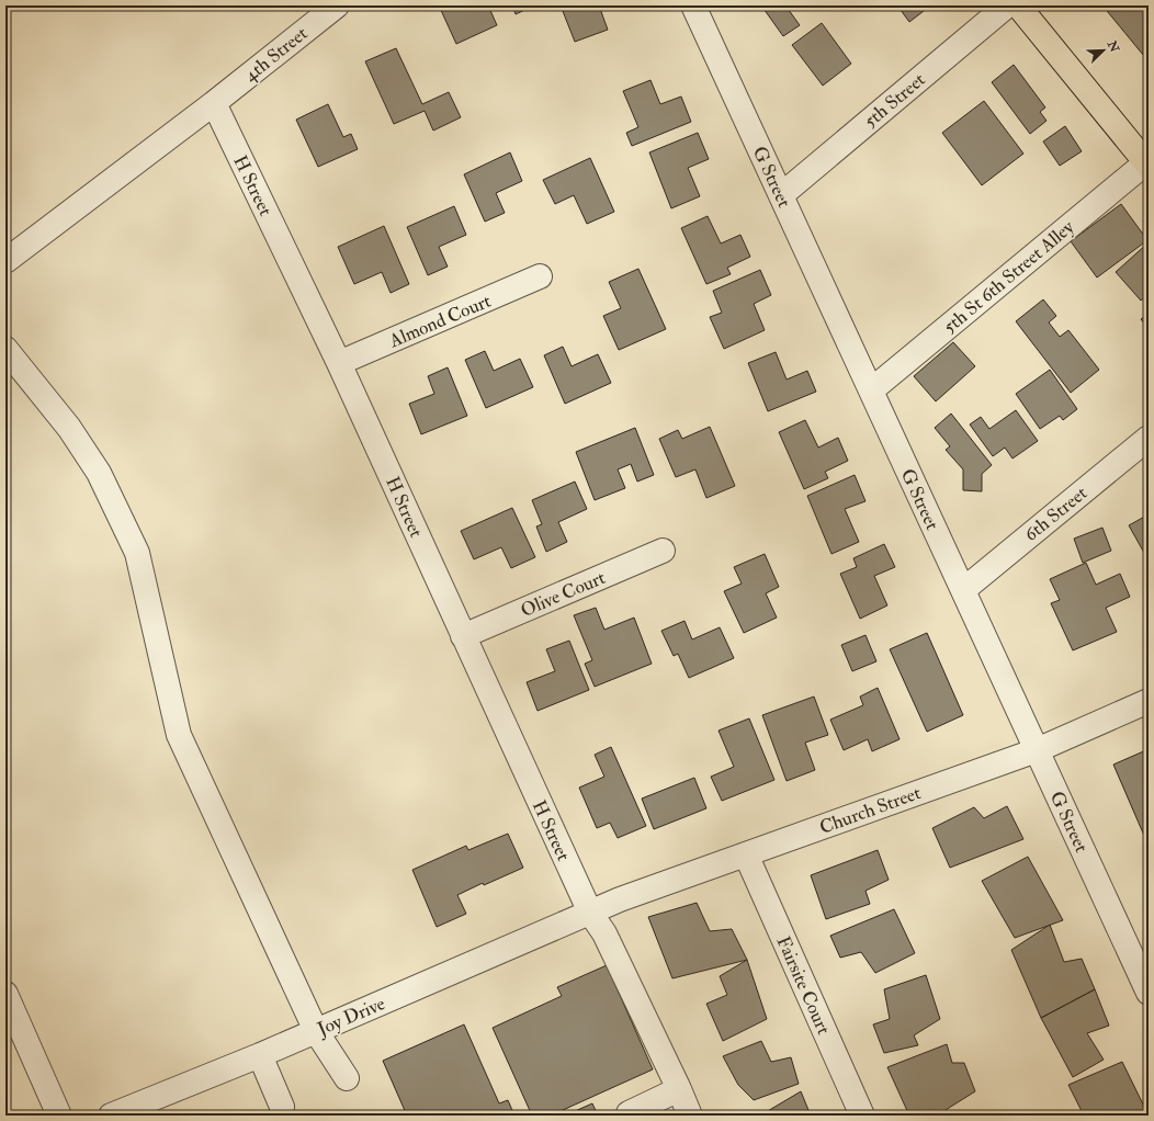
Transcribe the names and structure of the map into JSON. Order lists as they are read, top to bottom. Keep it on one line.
{"streets":{"street":["4th Street","5th Street","G Street","H Street","5th St 6th Street Alley","Almond Court","6th Street","Olive Court","Church Street","Fairsite Court","Joy Drive"]},"crossings":[["4th Street","H Street"],["5th Street","G Street"],["G Street","5th St 6th Street Alley"],["G Street","6th Street"],["G Street","Church Street"],["H Street","Almond Court"],["H Street","Olive Court"],["H Street","Church Street"],["H Street","Joy Drive"],["Church Street","Fairsite Court"],["Church Street","Joy Drive"]],"north":"top right"}
